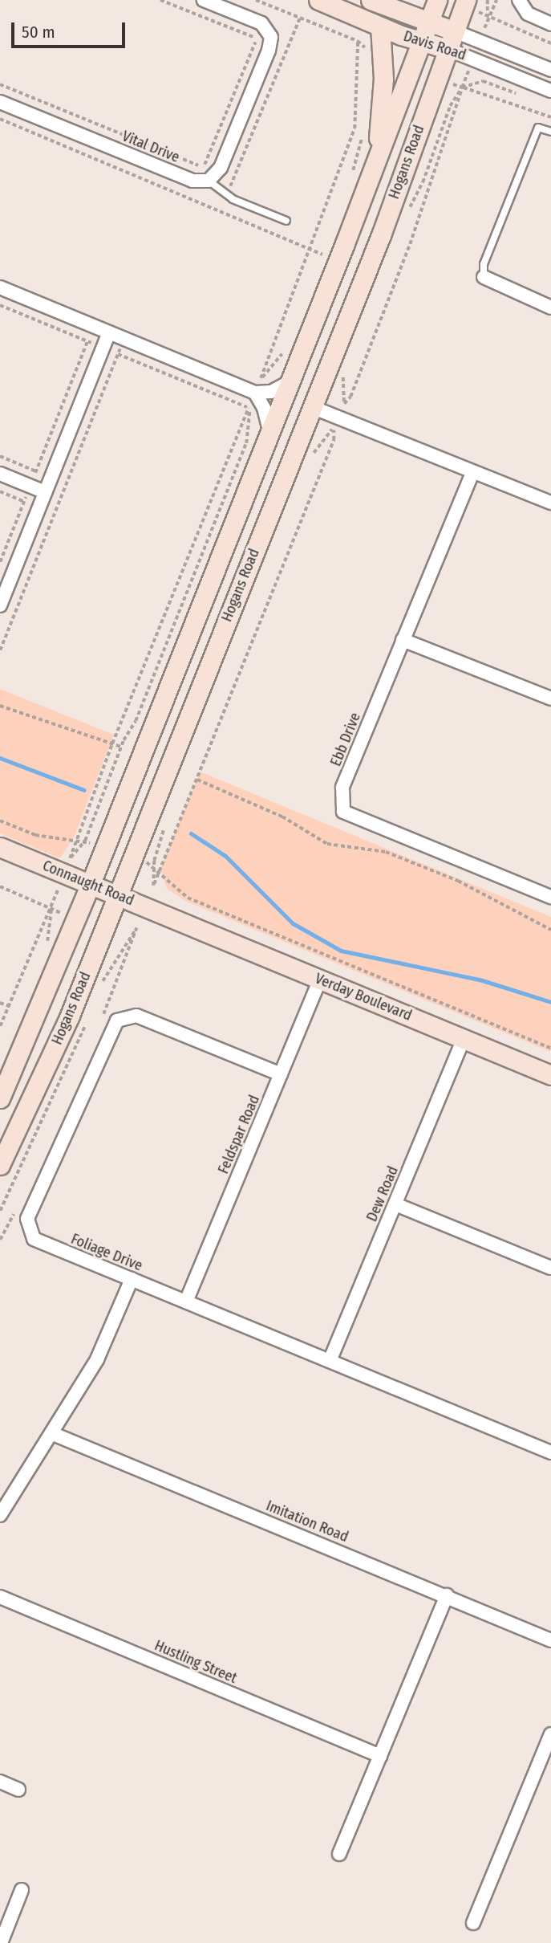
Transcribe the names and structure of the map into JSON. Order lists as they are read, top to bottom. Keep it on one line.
{"streets":{"street":["Davis Road","Vital Drive","Hogans Road","Ebb Drive","Connaught Road","Verday Boulevard","Feldspar Road","Dew Road","Foliage Drive","Imitation Road","Hustling Street"]},"crossings":[["Davis Road","Hogans Road"],["Hogans Road","Connaught Road"],["Connaught Road","Verday Boulevard"],["Verday Boulevard","Feldspar Road"],["Verday Boulevard","Dew Road"],["Feldspar Road","Foliage Drive"],["Dew Road","Foliage Drive"]],"scale_bar":"50 m"}
